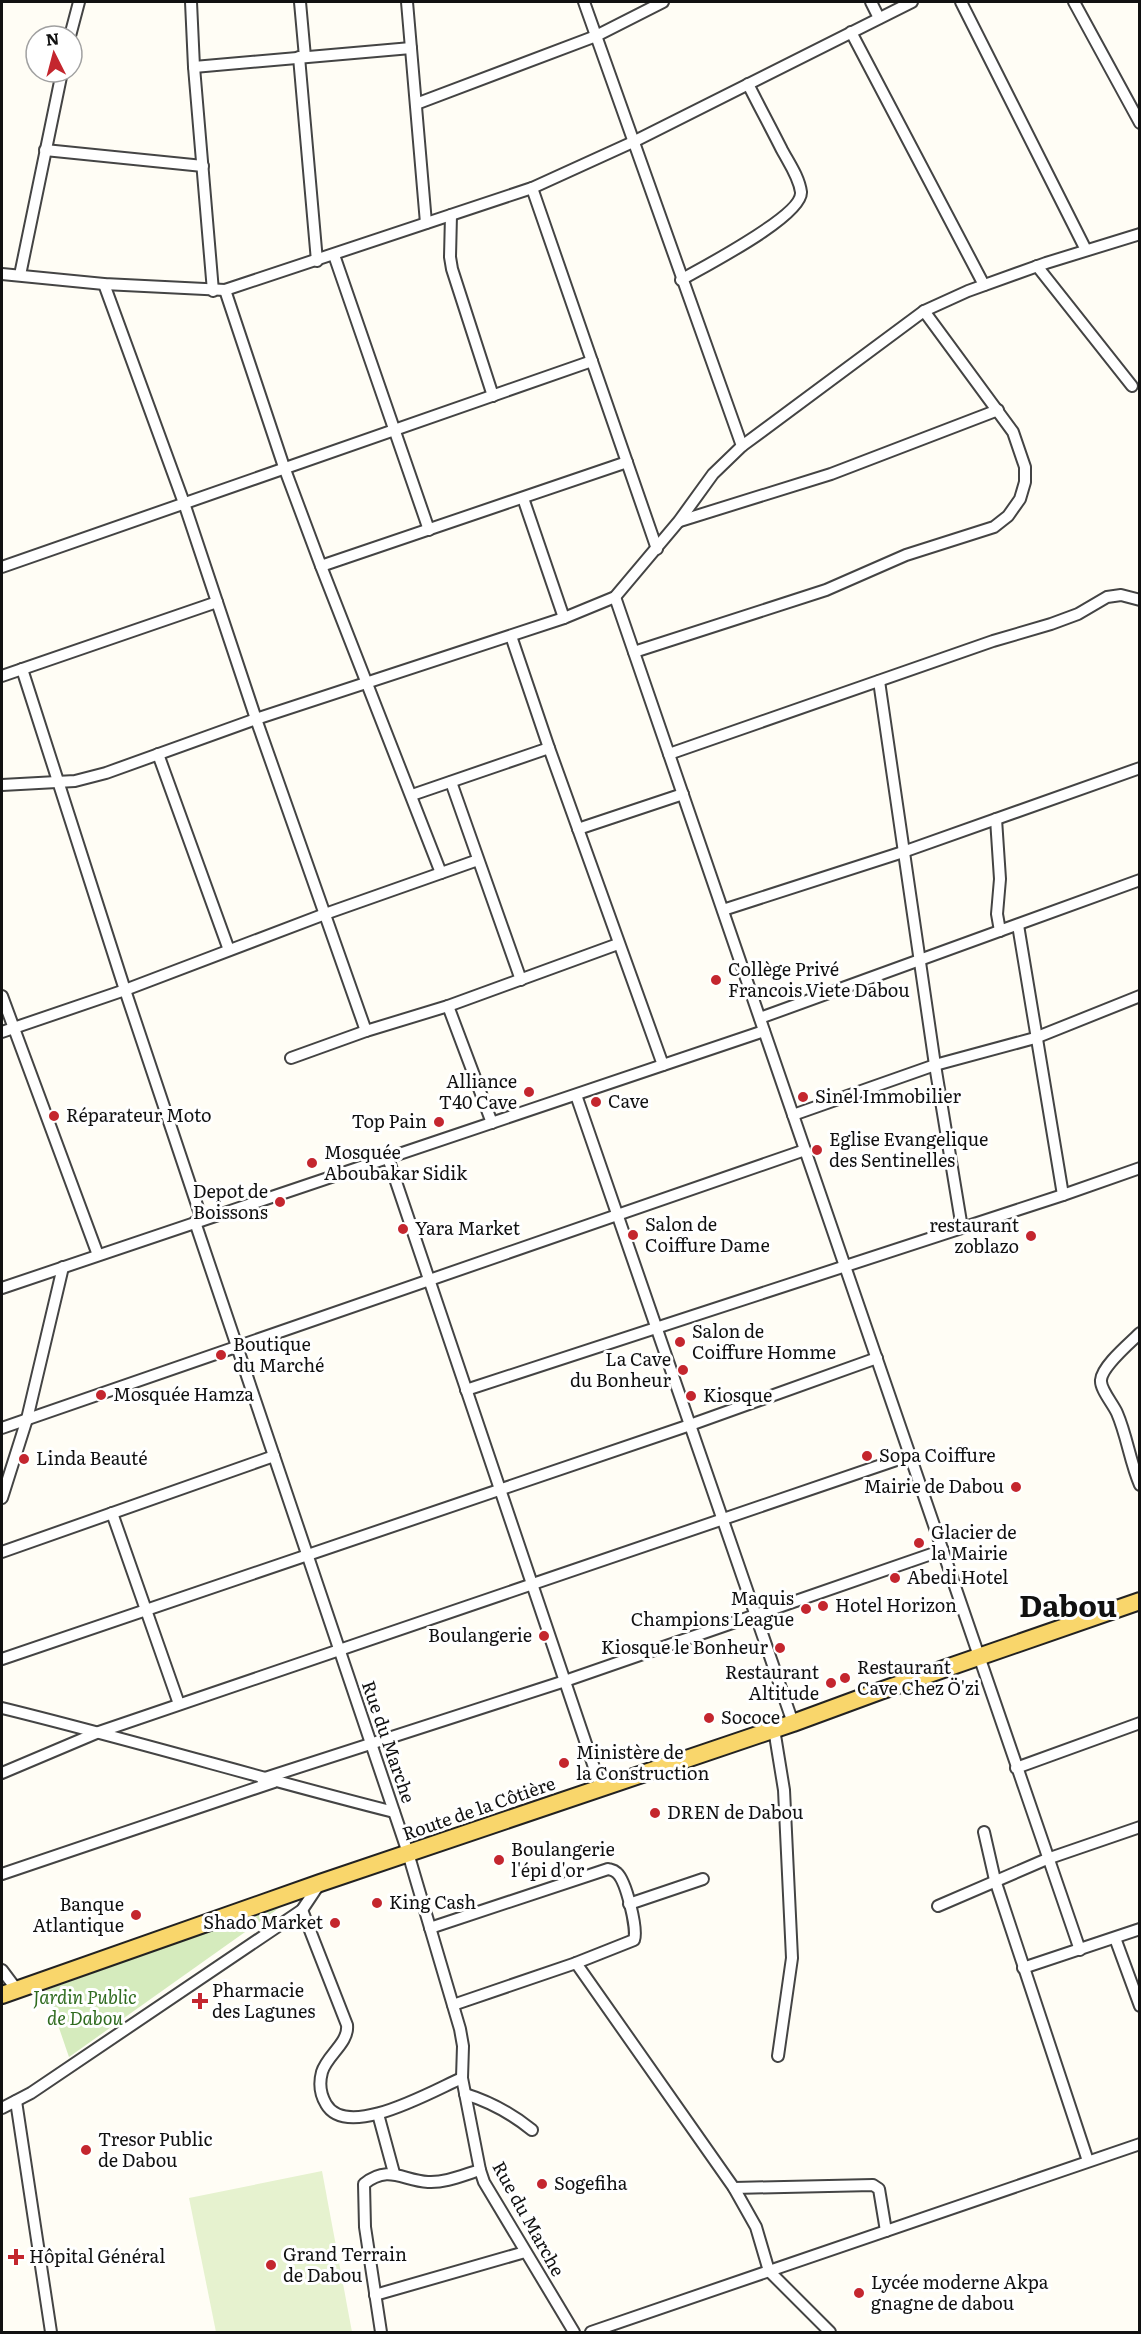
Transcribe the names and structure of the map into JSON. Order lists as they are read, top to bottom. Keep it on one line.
{"streets":{"main road":["Route de la Côtière"],"street":["Rue du Marche"]},"crossings":[["Rue du Marche","Route de la Côtière"]],"districts":["Dabou"],"parks":["Jardin Public de Dabou"],"places":{"other":["Collège Privé Francois Viete Dabou","Alliance T40 Cave","Sinel Immobilier","Cave","Réparateur Moto","Top Pain","Eglise Evangelique des Sentinelles","Mosquée Aboubakar Sidik","Depot de Boissons","Yara Market","Salon de Coiffure Dame","restaurant zoblazo","Salon de Coiffure Homme","Boutique du Marché","La Cave du Bonheur","Mosquée Hamza","Kiosque","Sopa Coiffure","Linda Beauté","Mairie de Dabou","Glacier de la Mairie","Abedi Hotel","Hotel Horizon","Maquis Champions League","Boulangerie","Kiosque le Bonheur","Restaurant Cave Chez Ö'zi","Restaurant Altitude","Sococe","Ministère de la Construction","DREN de Dabou","Boulangerie l'épi d'or","King Cash","Banque Atlantique","Shado Market","Tresor Public de Dabou","Sogefiha","Grand Terrain de Dabou","Lycée moderne Akpa gnagne de dabou"],"health":["Pharmacie des Lagunes","Hôpital Général"]},"north":"top"}
